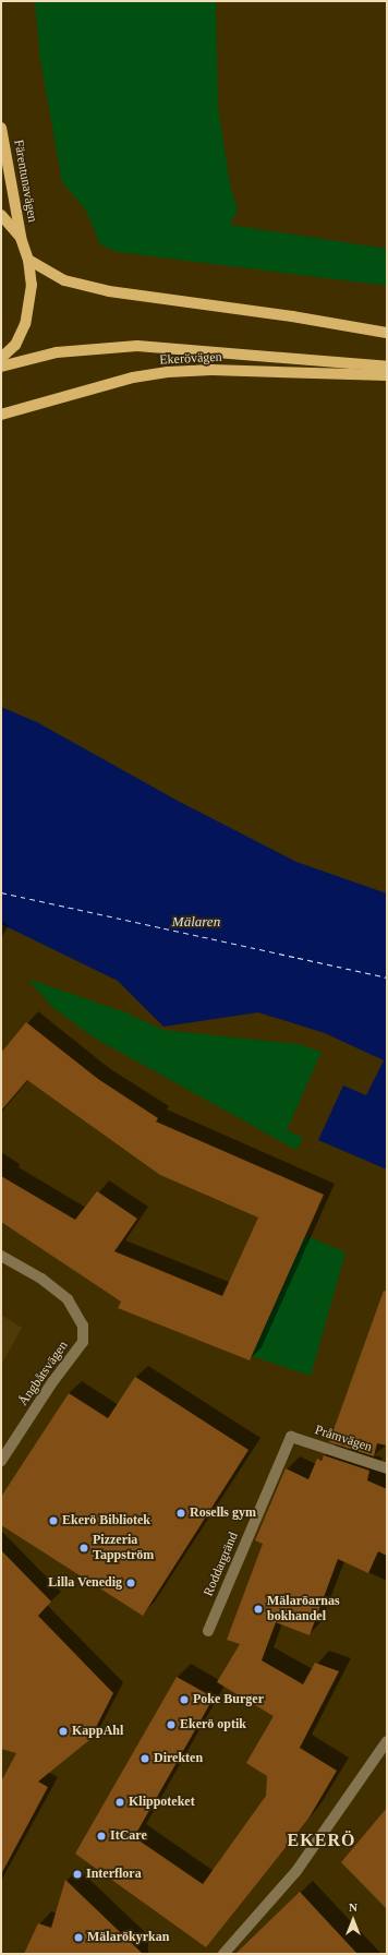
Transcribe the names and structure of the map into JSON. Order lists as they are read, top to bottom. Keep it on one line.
{"streets":{"main road":["Färentunavägen","Ekerövägen"],"street":["Ångbåtsvägen","Pråmvägen","Roddargränd"]},"crossings":[["Pråmvägen","Roddargränd"]],"districts":["EKERÖ"],"water":["Mälaren"],"places":["Rosells gym","Ekerö Bibliotek","Pizzeria Tappström","Lilla Venedig","Mälaröarnas bokhandel","Poke Burger","Ekerö optik","KappAhl","Direkten","Klippoteket","ItCare","Interflora","Mälarökyrkan"],"north":"top"}
